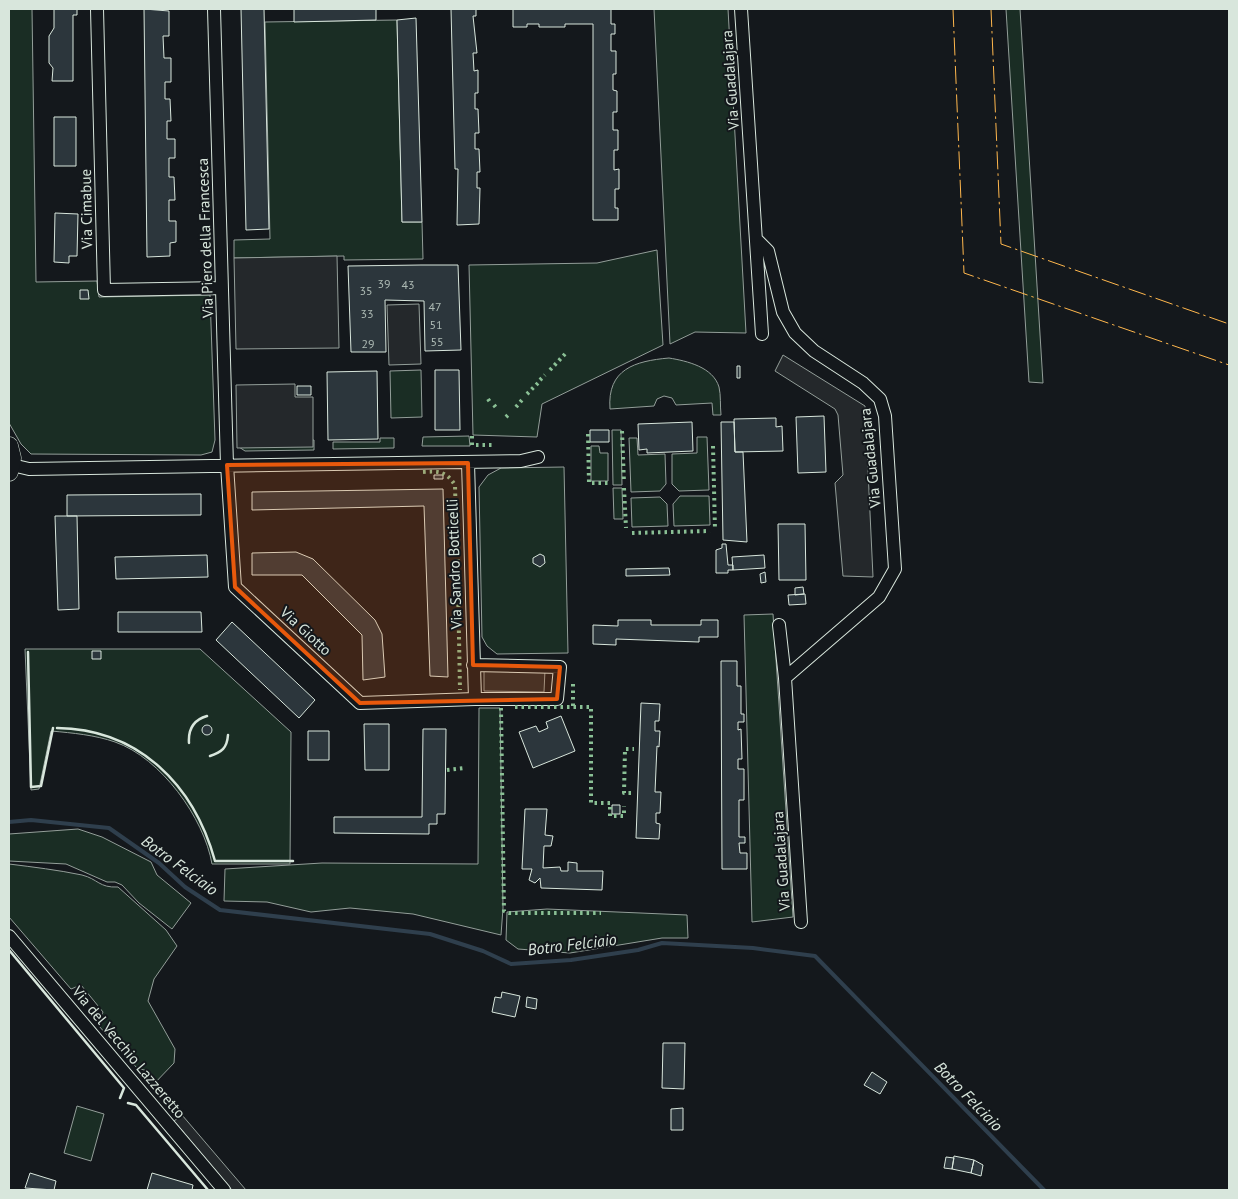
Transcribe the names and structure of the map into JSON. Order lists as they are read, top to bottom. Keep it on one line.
{"streets":{"street":["Via Guadalajara","Via Cimabue","Via Piero della Francesca","Via Sandro Botticelli","Via Giotto","Via del Vecchio Lazzeretto"]},"crossings":[["Via Cimabue","Via Piero della Francesca"],["Via Piero della Francesca","Via Giotto"],["Via Sandro Botticelli","Via Giotto"]],"water":["Botro Felciaio"],"house_numbers":["39","43","35","47","33","51","55","29"]}
